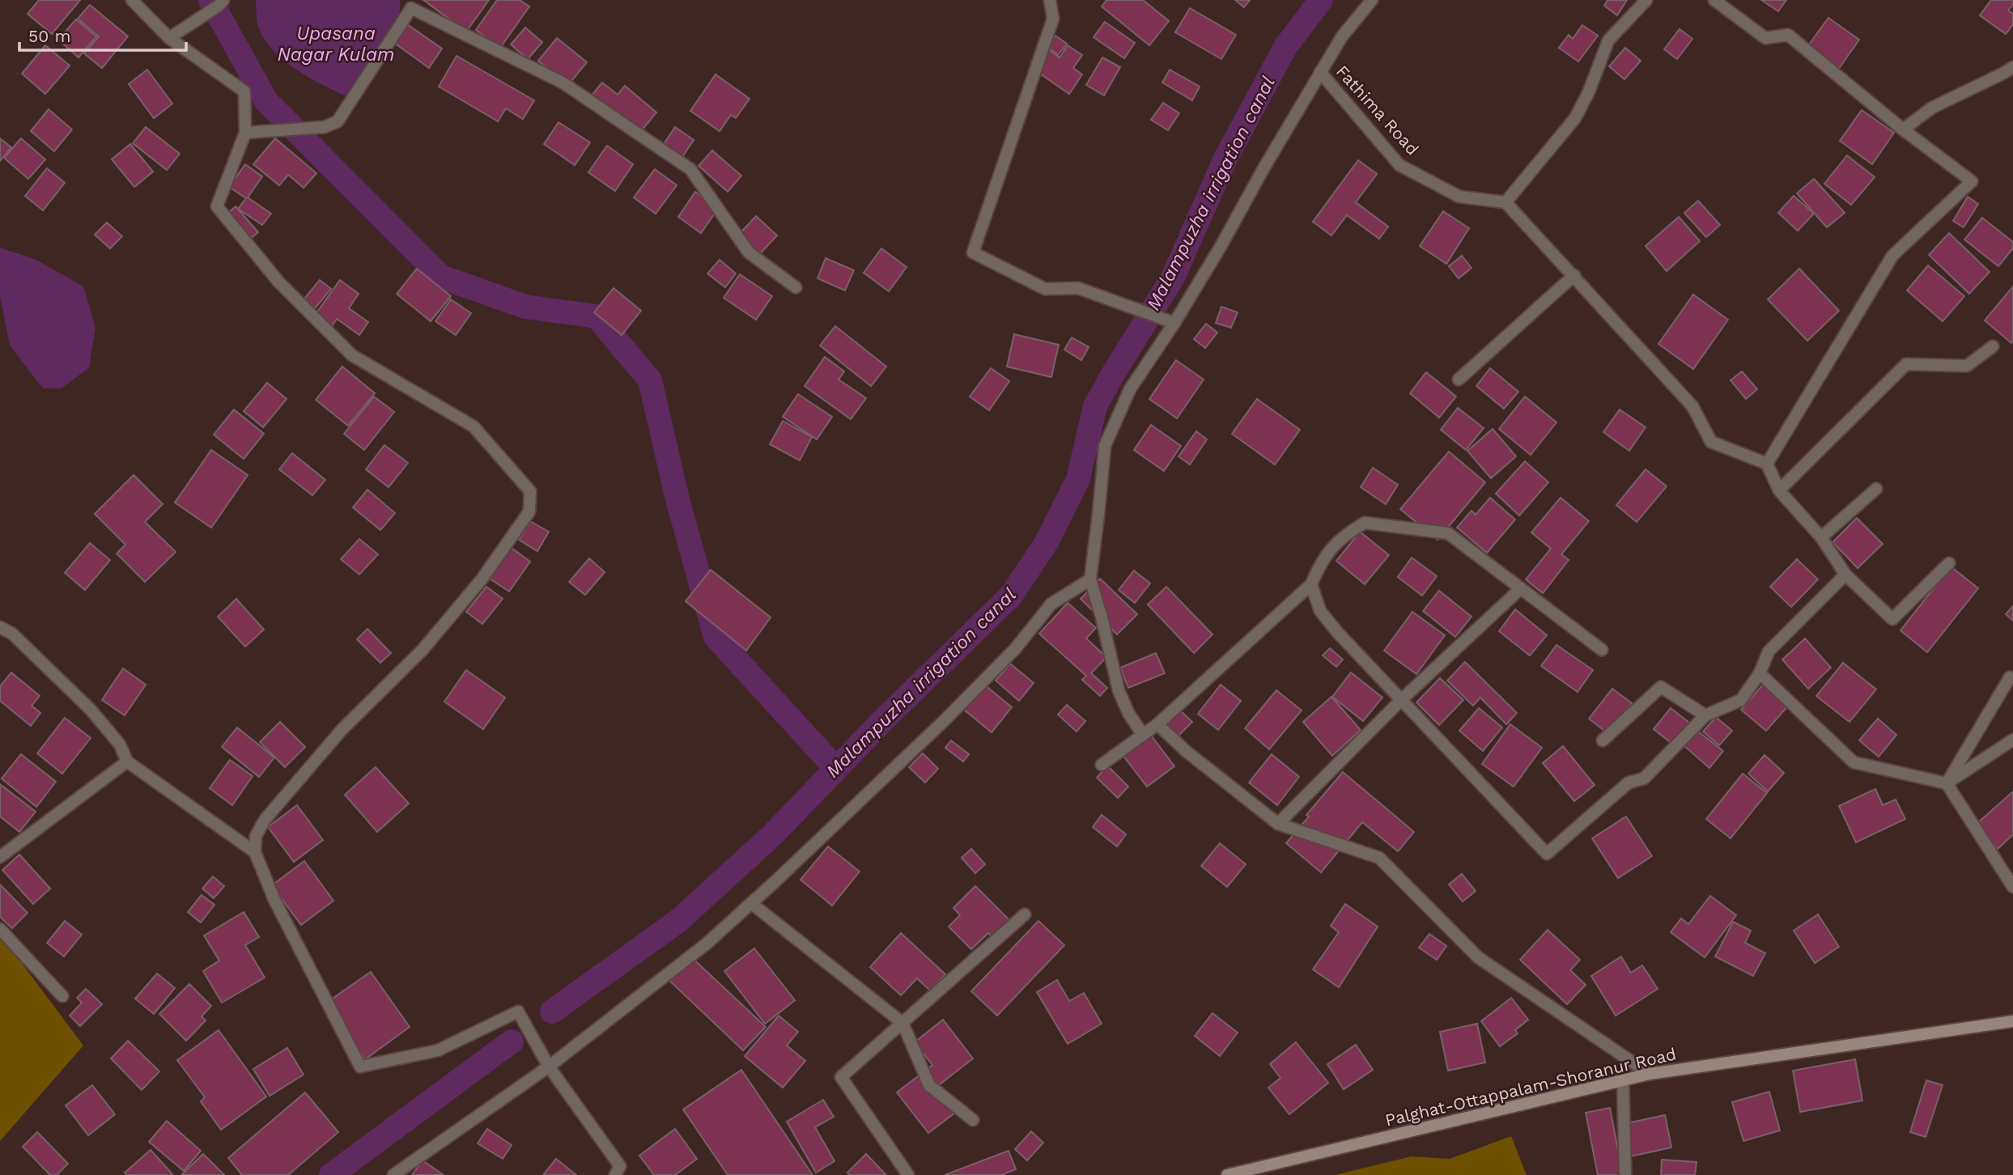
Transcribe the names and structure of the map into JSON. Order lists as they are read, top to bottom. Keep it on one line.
{"streets":{"main road":["Palghat-Ottappalam-Shoranur Road"],"street":["Fathima Road"]},"water":["Upasana Nagar Kulam","Malampuzha irrigation canal"],"scale_bar":"50 m"}
